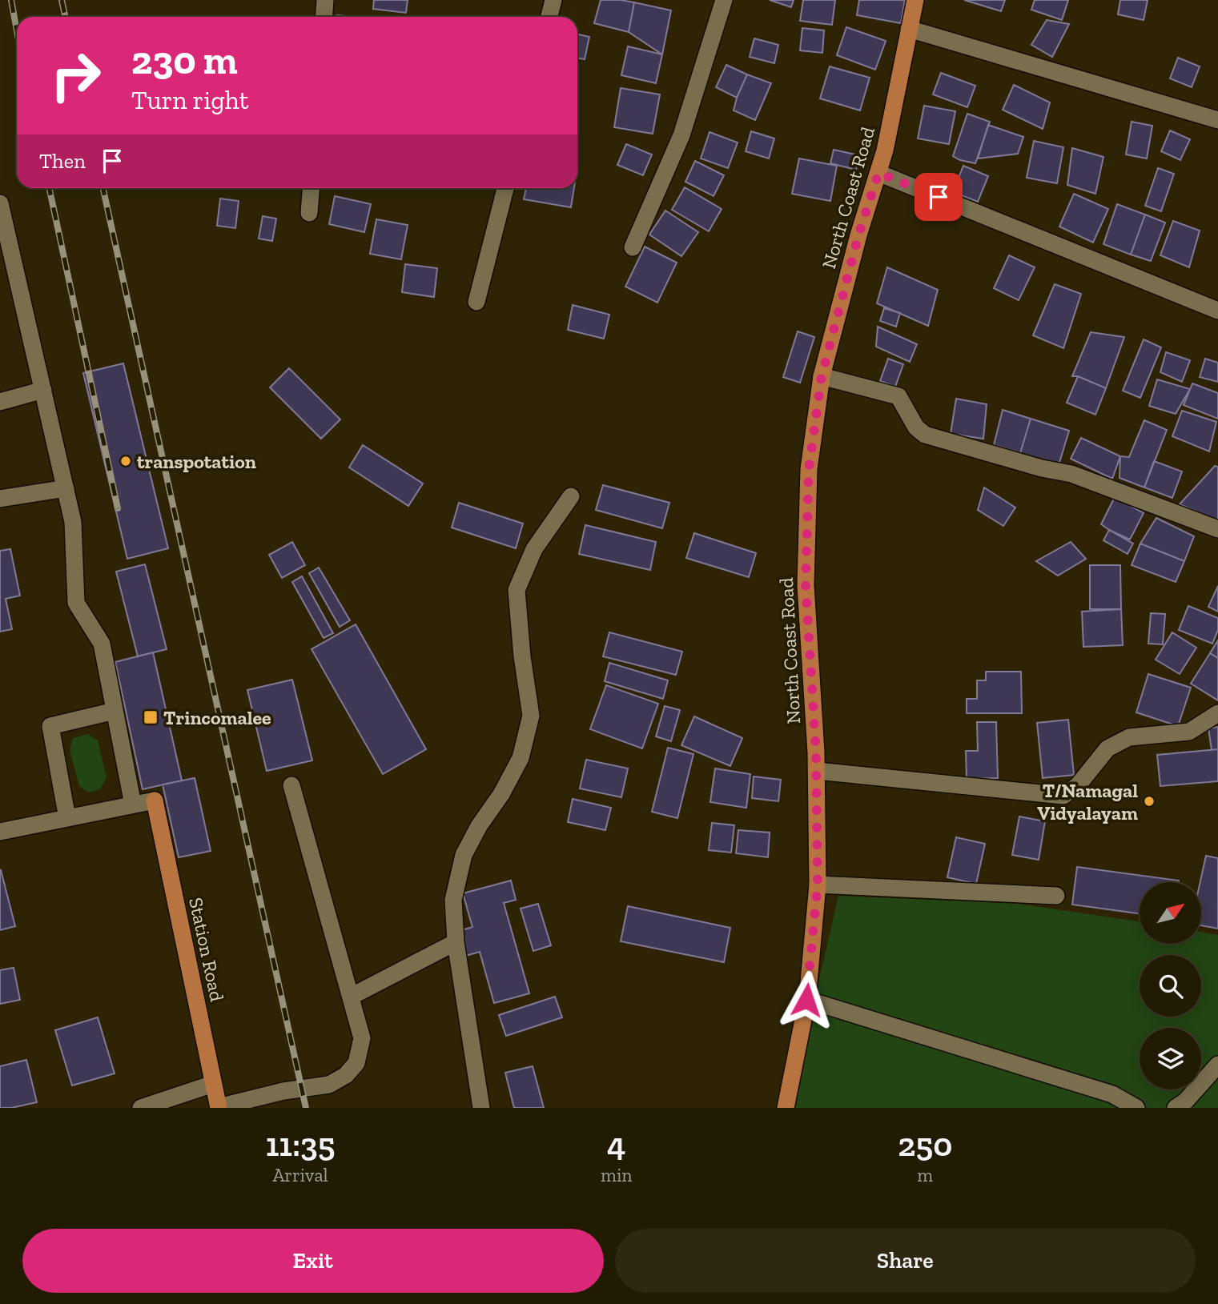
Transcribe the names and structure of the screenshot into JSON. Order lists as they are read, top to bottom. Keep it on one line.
{"streets":{"main road":["North Coast Road","Station Road"]},"places":{"other":["transpotation","T/Namagal Vidyalayam"],"transit":["Trincomalee"]},"north":"top right","page":{"turn":["230 m","Turn right"],"then":"Then","eta":["11:35","Arrival","4","min","250","m"],"buttons":["Exit","Share"]}}
